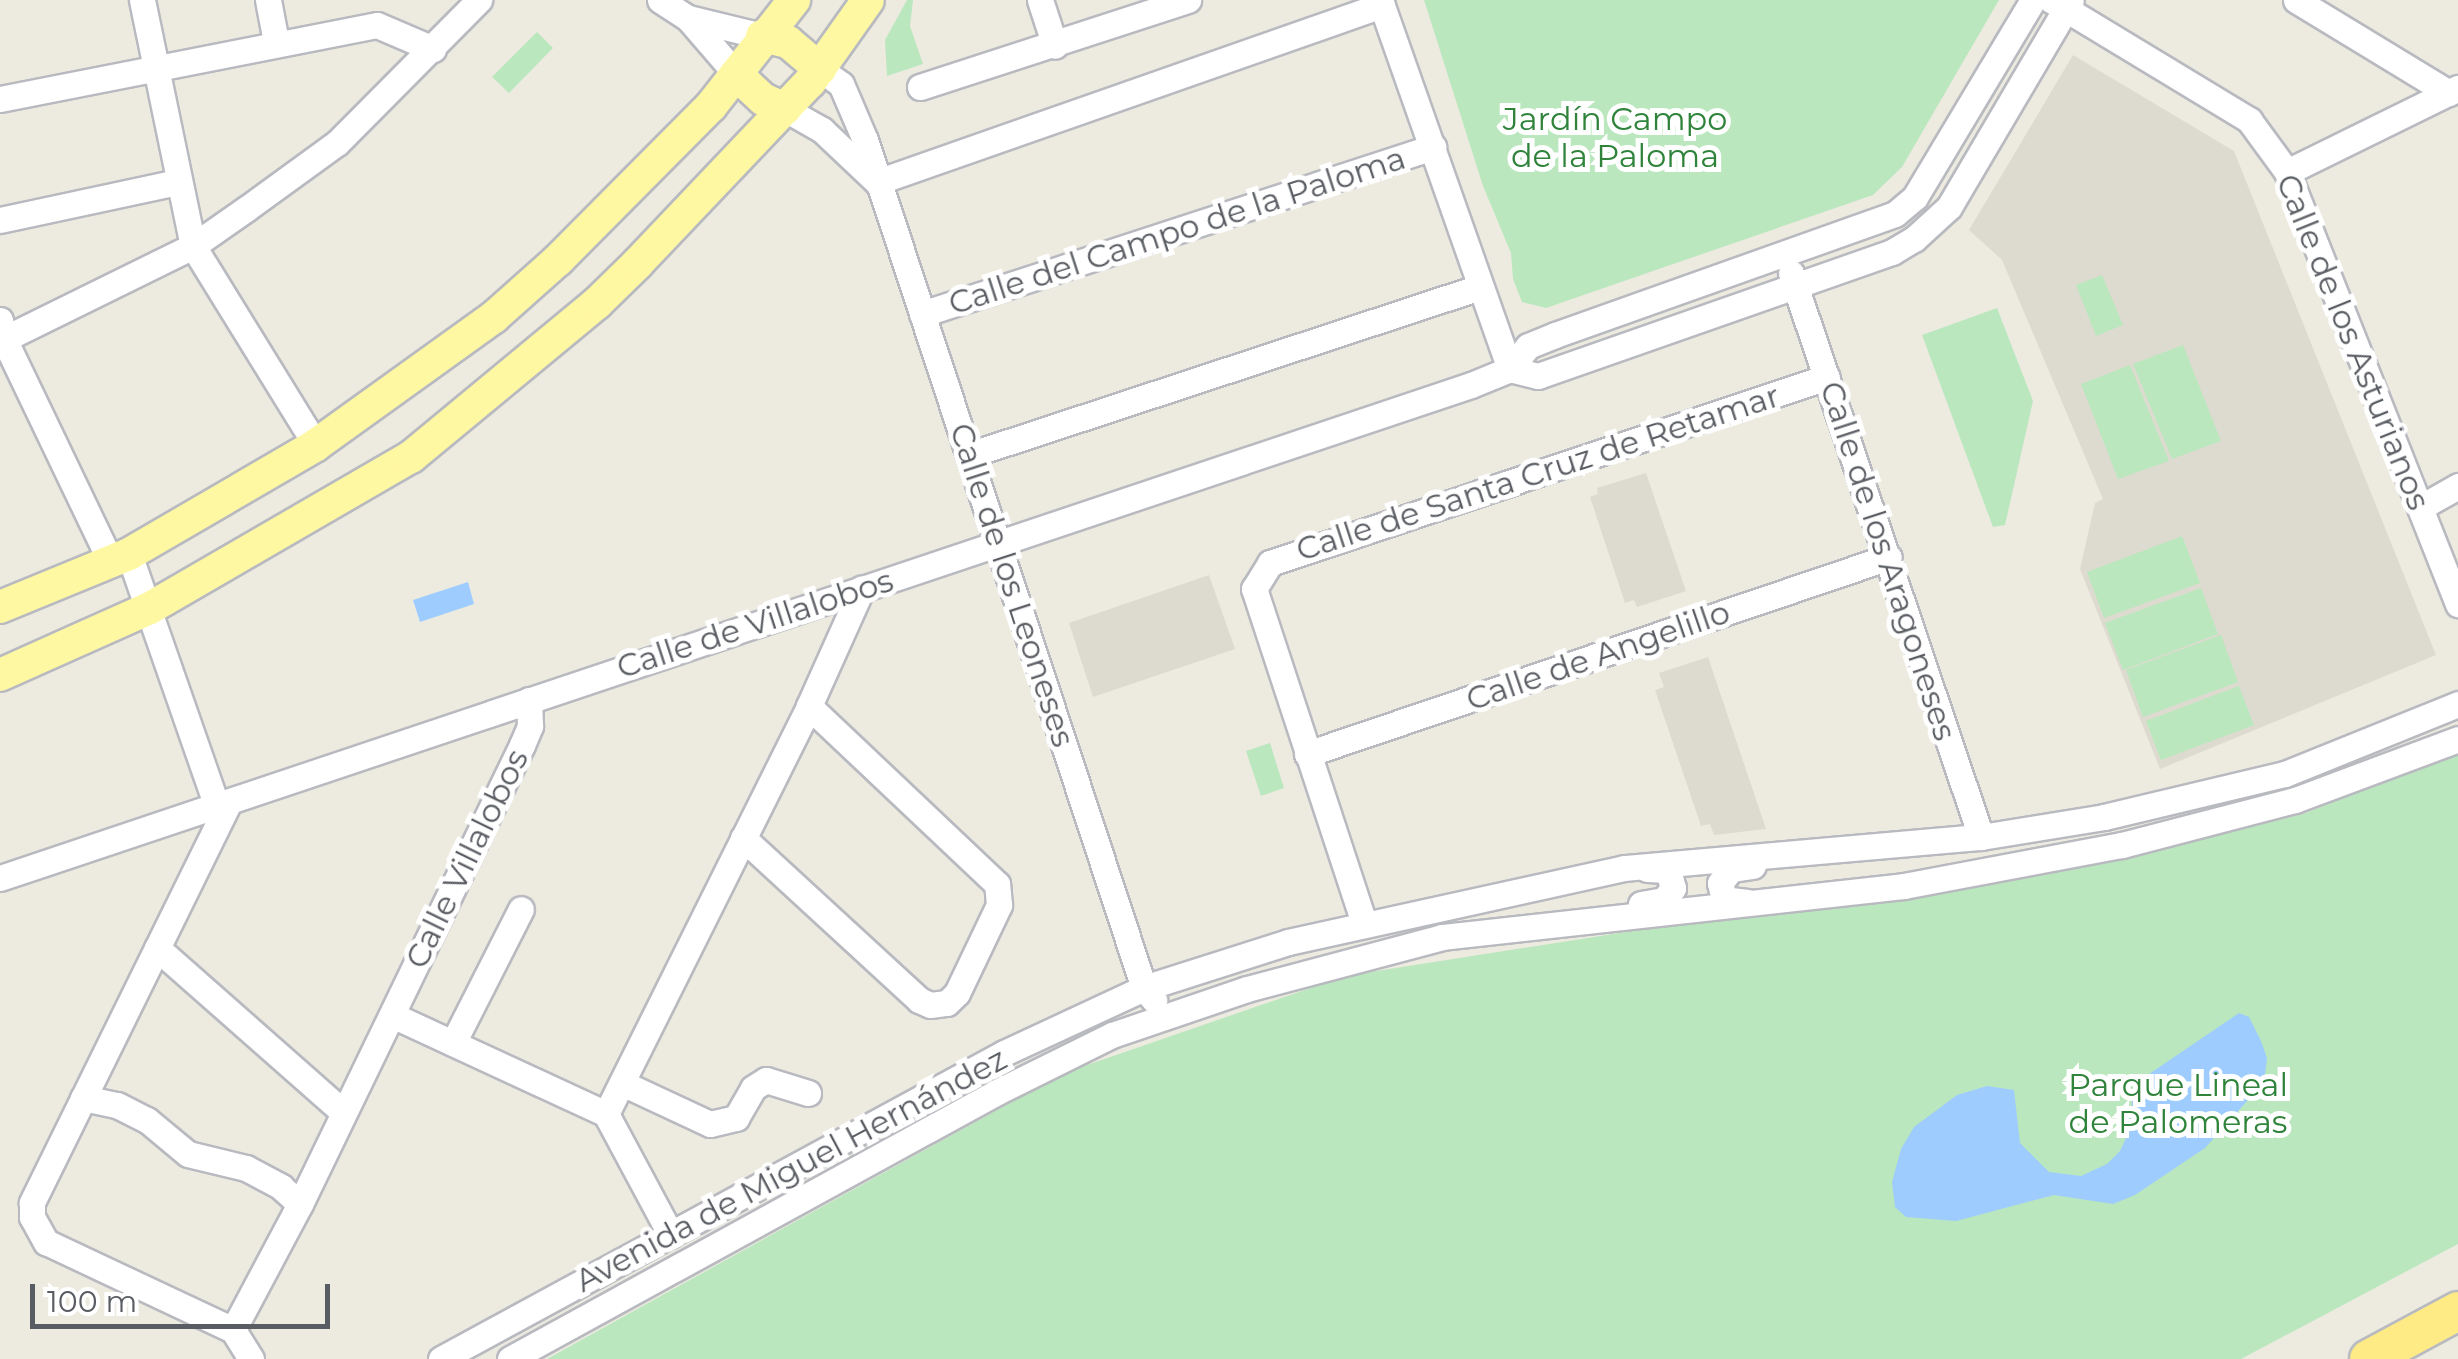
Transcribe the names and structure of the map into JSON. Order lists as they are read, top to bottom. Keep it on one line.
{"streets":{"street":["Calle del Campo de la Paloma","Calle de los Asturianos","Calle de Santa Cruz de Retamar","Calle de los Aragoneses","Calle de los Leoneses","Calle de Villalobos","Calle de Angelillo","Calle Villalobos","Avenida de Miguel Hernández"]},"crossings":[["Calle del Campo de la Paloma","Calle de los Leoneses"],["Calle del Campo de la Paloma","Calle de Villalobos"],["Calle de Santa Cruz de Retamar","Calle de los Aragoneses"],["Calle de Santa Cruz de Retamar","Calle de Angelillo"],["Calle de Santa Cruz de Retamar","Avenida de Miguel Hernández"],["Calle de los Aragoneses","Calle de Angelillo"],["Calle de los Aragoneses","Avenida de Miguel Hernández"],["Calle de los Leoneses","Calle de Villalobos"],["Calle de los Leoneses","Avenida de Miguel Hernández"],["Calle de Villalobos","Calle Villalobos"]],"parks":["Jardín Campo de la Paloma","Parque Lineal de Palomeras"],"scale_bar":"100 m"}
